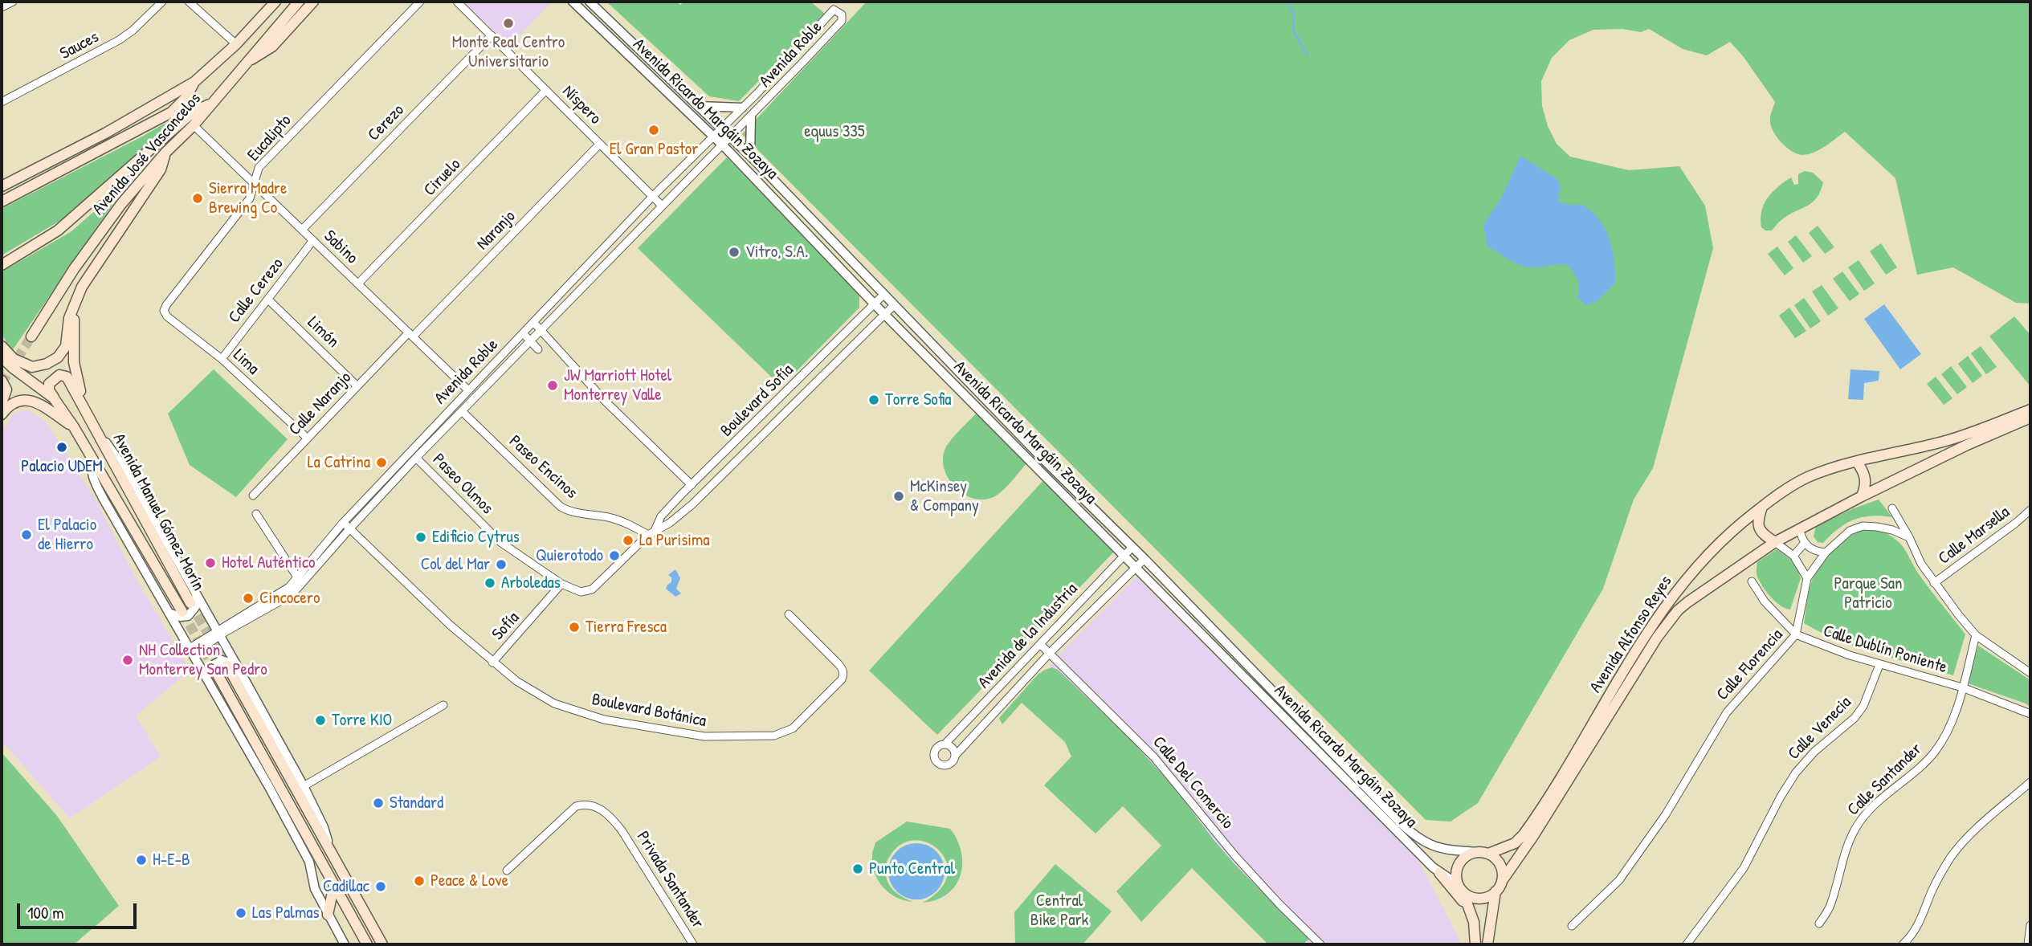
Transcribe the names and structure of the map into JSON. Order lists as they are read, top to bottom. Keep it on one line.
{"streets":{"main road":["Avenida José Vasconcelos","Avenida Manuel Gómez Morín","Avenida Alfonso Reyes"],"street":["Sauces","Avenida Roble","Níspero","Avenida Ricardo Margáin Zozaya","Cerezo","Eucalipto","Ciruelo","Naranjo","Sabino","Calle Cerezo","Limón","Lima","Boulevard Sofía","Calle Naranjo","Paseo Encinos","Paseo Olmos","Calle Marsella","Sofía","Avenida de la Industria","Calle Dublín Poniente","Calle Florencia","Boulevard Botánica","Calle Venecia","Calle Santander","Calle Del Comercio","Privada Santander"]},"crossings":[["Avenida Roble","Níspero"],["Avenida Roble","Avenida Ricardo Margáin Zozaya"],["Avenida Roble","Sabino"],["Avenida Roble","Paseo Encinos"],["Avenida Roble","Paseo Olmos"],["Avenida Roble","Avenida Manuel Gómez Morín"],["Avenida Roble","Boulevard Botánica"],["Níspero","Cerezo"],["Níspero","Ciruelo"],["Níspero","Naranjo"],["Avenida Ricardo Margáin Zozaya","Boulevard Sofía"],["Avenida Ricardo Margáin Zozaya","Avenida Alfonso Reyes"],["Avenida Ricardo Margáin Zozaya","Avenida de la Industria"],["Cerezo","Sabino"],["Eucalipto","Sabino"],["Eucalipto","Lima"],["Avenida José Vasconcelos","Sabino"],["Ciruelo","Sabino"],["Naranjo","Sabino"],["Naranjo","Calle Naranjo"],["Sabino","Calle Cerezo"],["Sabino","Calle Naranjo"],["Calle Cerezo","Limón"],["Calle Cerezo","Lima"],["Limón","Calle Naranjo"],["Lima","Calle Naranjo"],["Boulevard Sofía","Paseo Encinos"],["Boulevard Sofía","Paseo Olmos"],["Paseo Olmos","Sofía"],["Sofía","Boulevard Botánica"],["Avenida de la Industria","Calle Del Comercio"],["Calle Dublín Poniente","Calle Florencia"],["Calle Dublín Poniente","Calle Venecia"],["Calle Dublín Poniente","Calle Santander"]],"parks":["equus 335","Parque San Patricio","Central Bike Park"],"places":["Monte Real Centro Universitario","El Gran Pastor","Sierra Madre Brewing Co","Vitro, S.A.","JW Marriott Hotel Monterrey Valle","Torre Sofia","Palacio UDEM","La Catrina","McKinsey & Company","El Palacio de Hierro","Edificio Cytrus","La Purisima","Quierotodo","Hotel Auténtico","Col del Mar","Arboledas","Cincocero","Tierra Fresca","NH Collection Monterrey San Pedro","Torre KIO","Standard","H-E-B","Punto Central","Peace & Love","Cadillac","Las Palmas"],"scale_bar":"100 m"}
